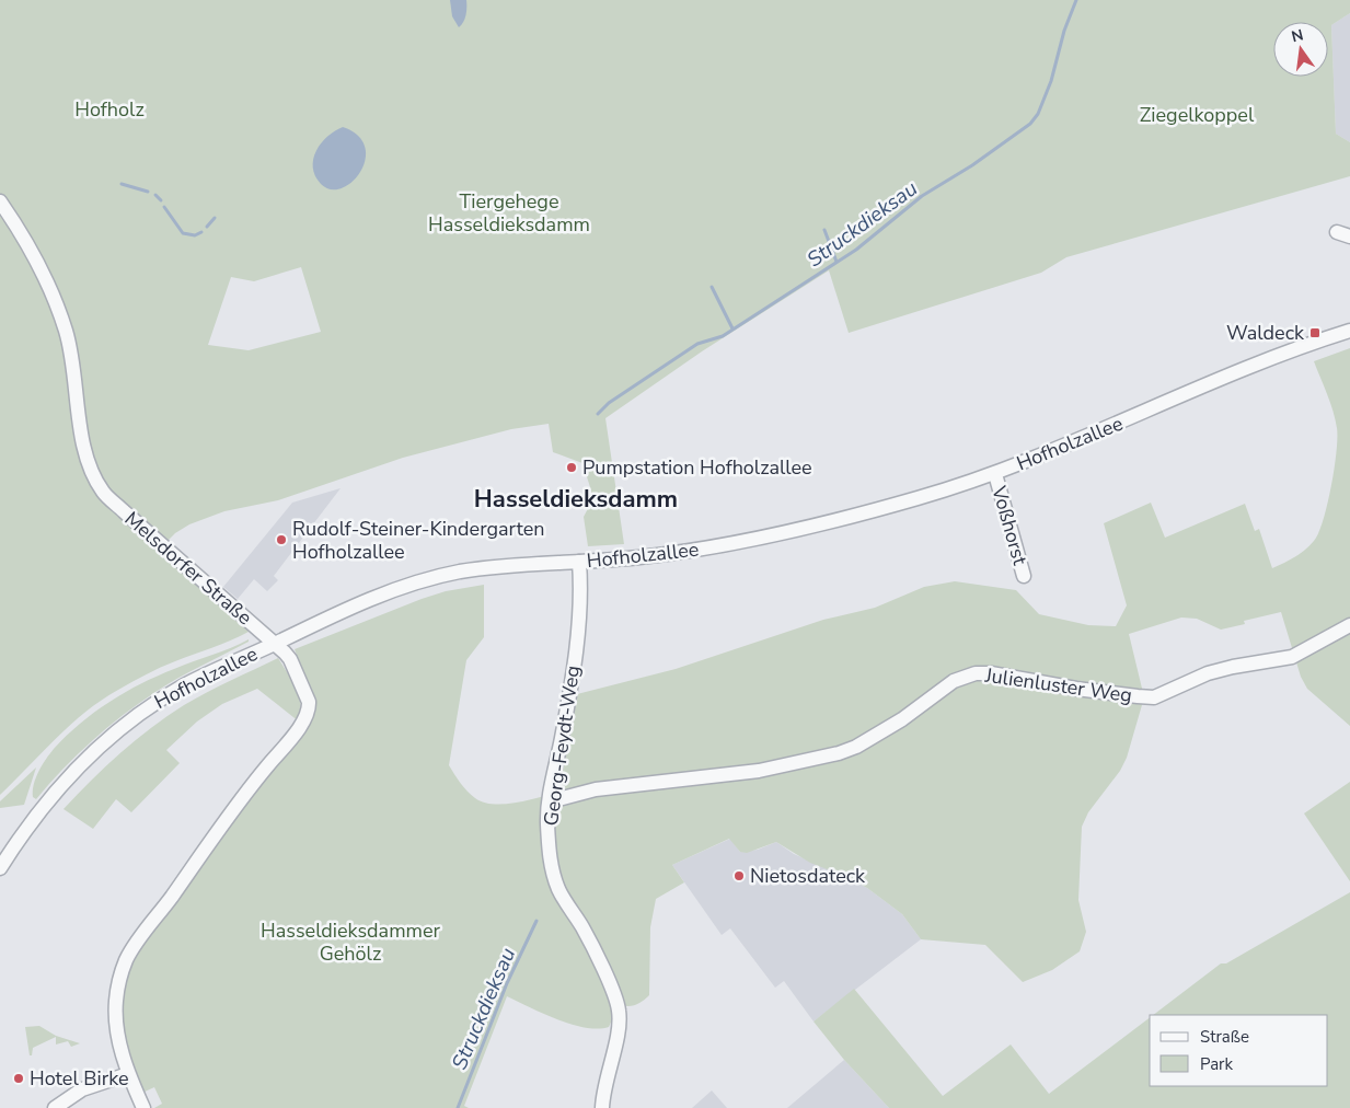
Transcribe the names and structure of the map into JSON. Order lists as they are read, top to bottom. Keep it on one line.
{"streets":{"street":["Hofholzallee","Voßhorst","Melsdorfer Straße","Julienluster Weg","Georg-Feydt-Weg"]},"crossings":[["Hofholzallee","Voßhorst"],["Hofholzallee","Melsdorfer Straße"],["Hofholzallee","Georg-Feydt-Weg"],["Julienluster Weg","Georg-Feydt-Weg"]],"districts":["Hasseldieksdamm"],"water":["Struckdieksau"],"parks":["Hofholz","Ziegelkoppel","Tiergehege Hasseldieksdamm","Hasseldieksdammer Gehölz"],"places":{"transit":["Waldeck"],"other":["Pumpstation Hofholzallee","Rudolf-Steiner-Kindergarten Hofholzallee","Nietosdateck","Hotel Birke"]},"legend":["Straße","Park"],"north":"top"}
